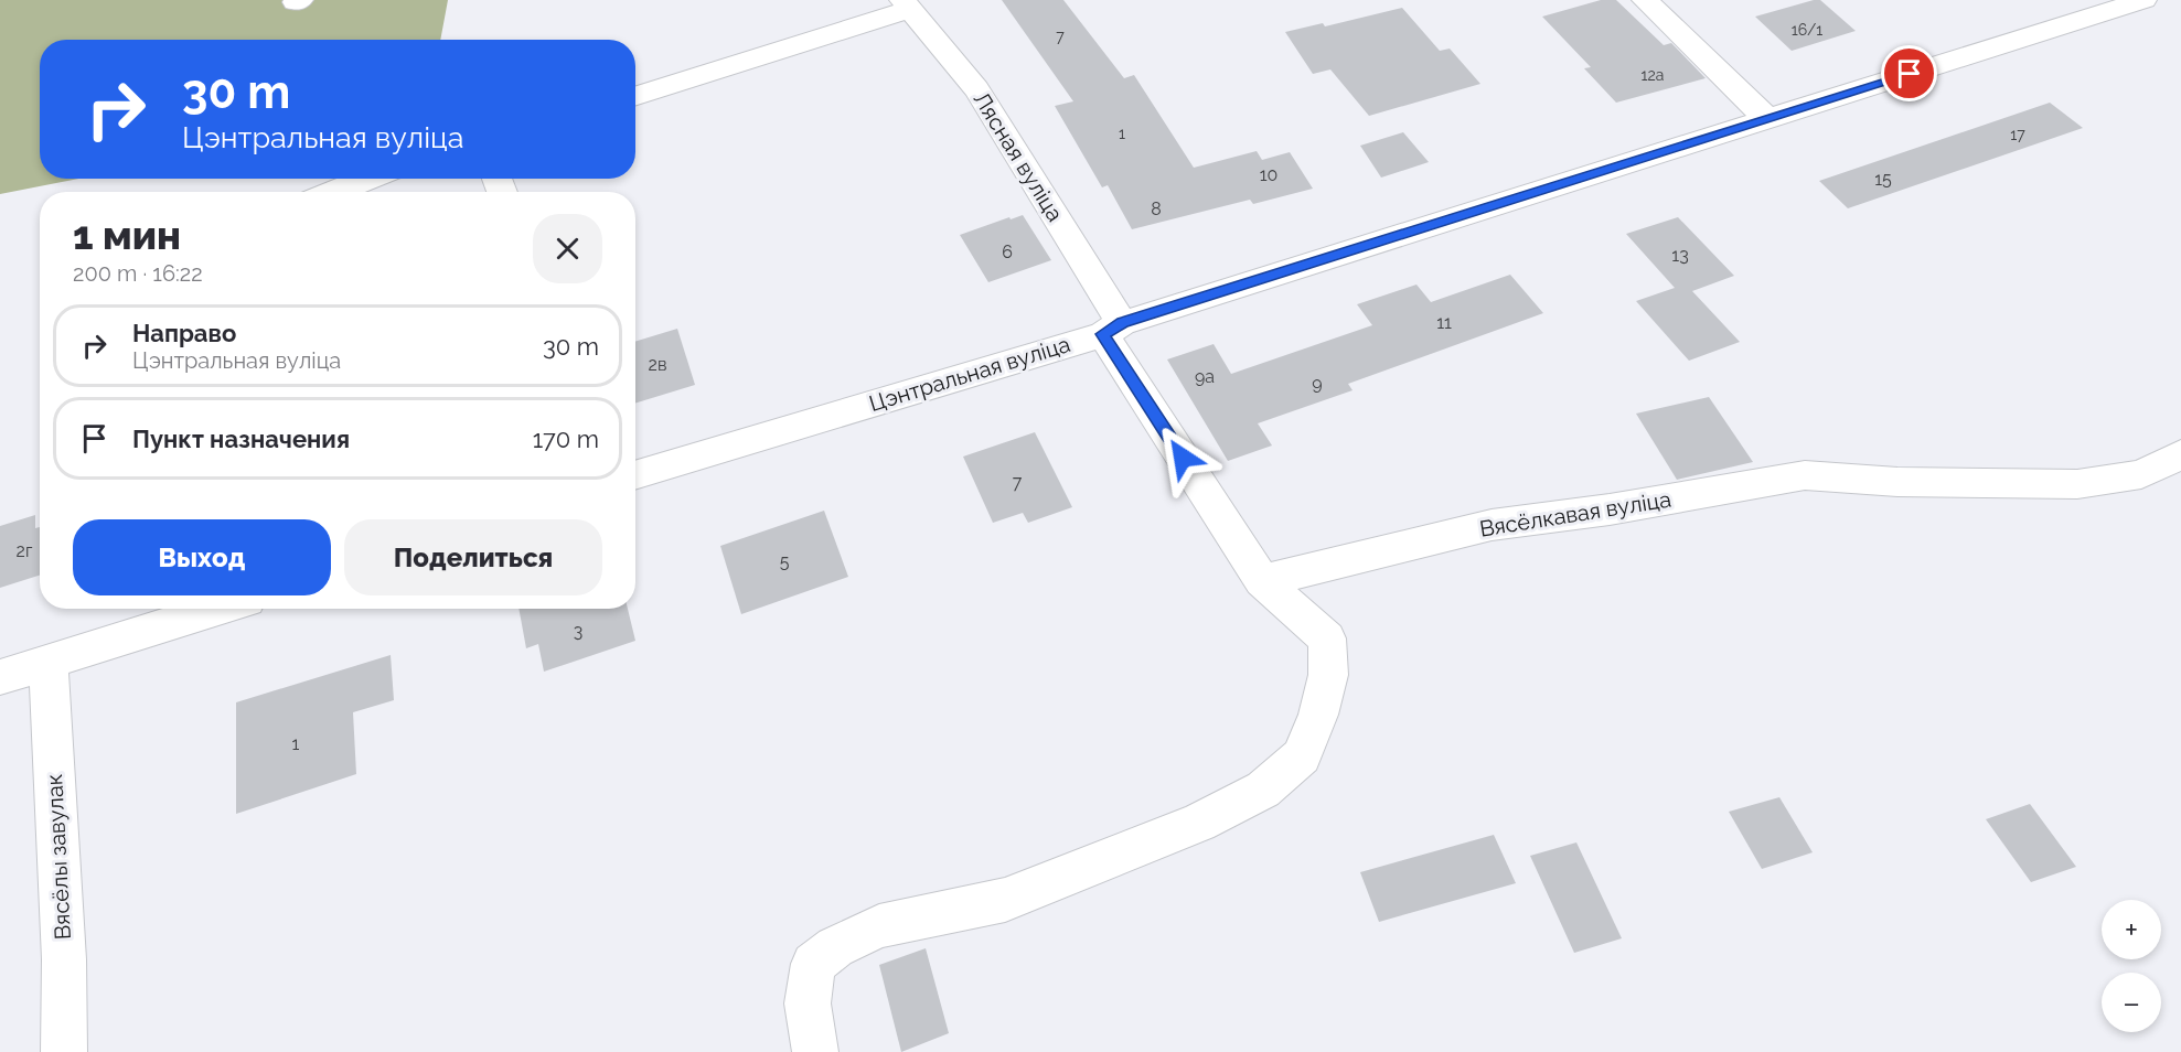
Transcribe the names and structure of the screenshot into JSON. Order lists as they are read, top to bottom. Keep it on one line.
{"streets":{"street":["Лясная вуліца","Цэнтральная вуліца","Вясёлкавая вуліца","Вясёлы завулак"]},"crossings":[["Лясная вуліца","Цэнтральная вуліца"]],"house_numbers":["16/1","7","12а","1","17","10","15","8","6","13","11","2в","9а","9","7","2г","5","3","1"],"page":{"turn":["30 m","Цэнтральная вуліца"],"heading":["1 мин","200 m · 16:22"],"list":[{"name":"Направо","note":"Цэнтральная вуліца","value":"30 m"},{"name":"Пункт назначения","value":"170 m"}],"buttons":["Выход","Поделиться"],"map_buttons":["+","−"]}}
